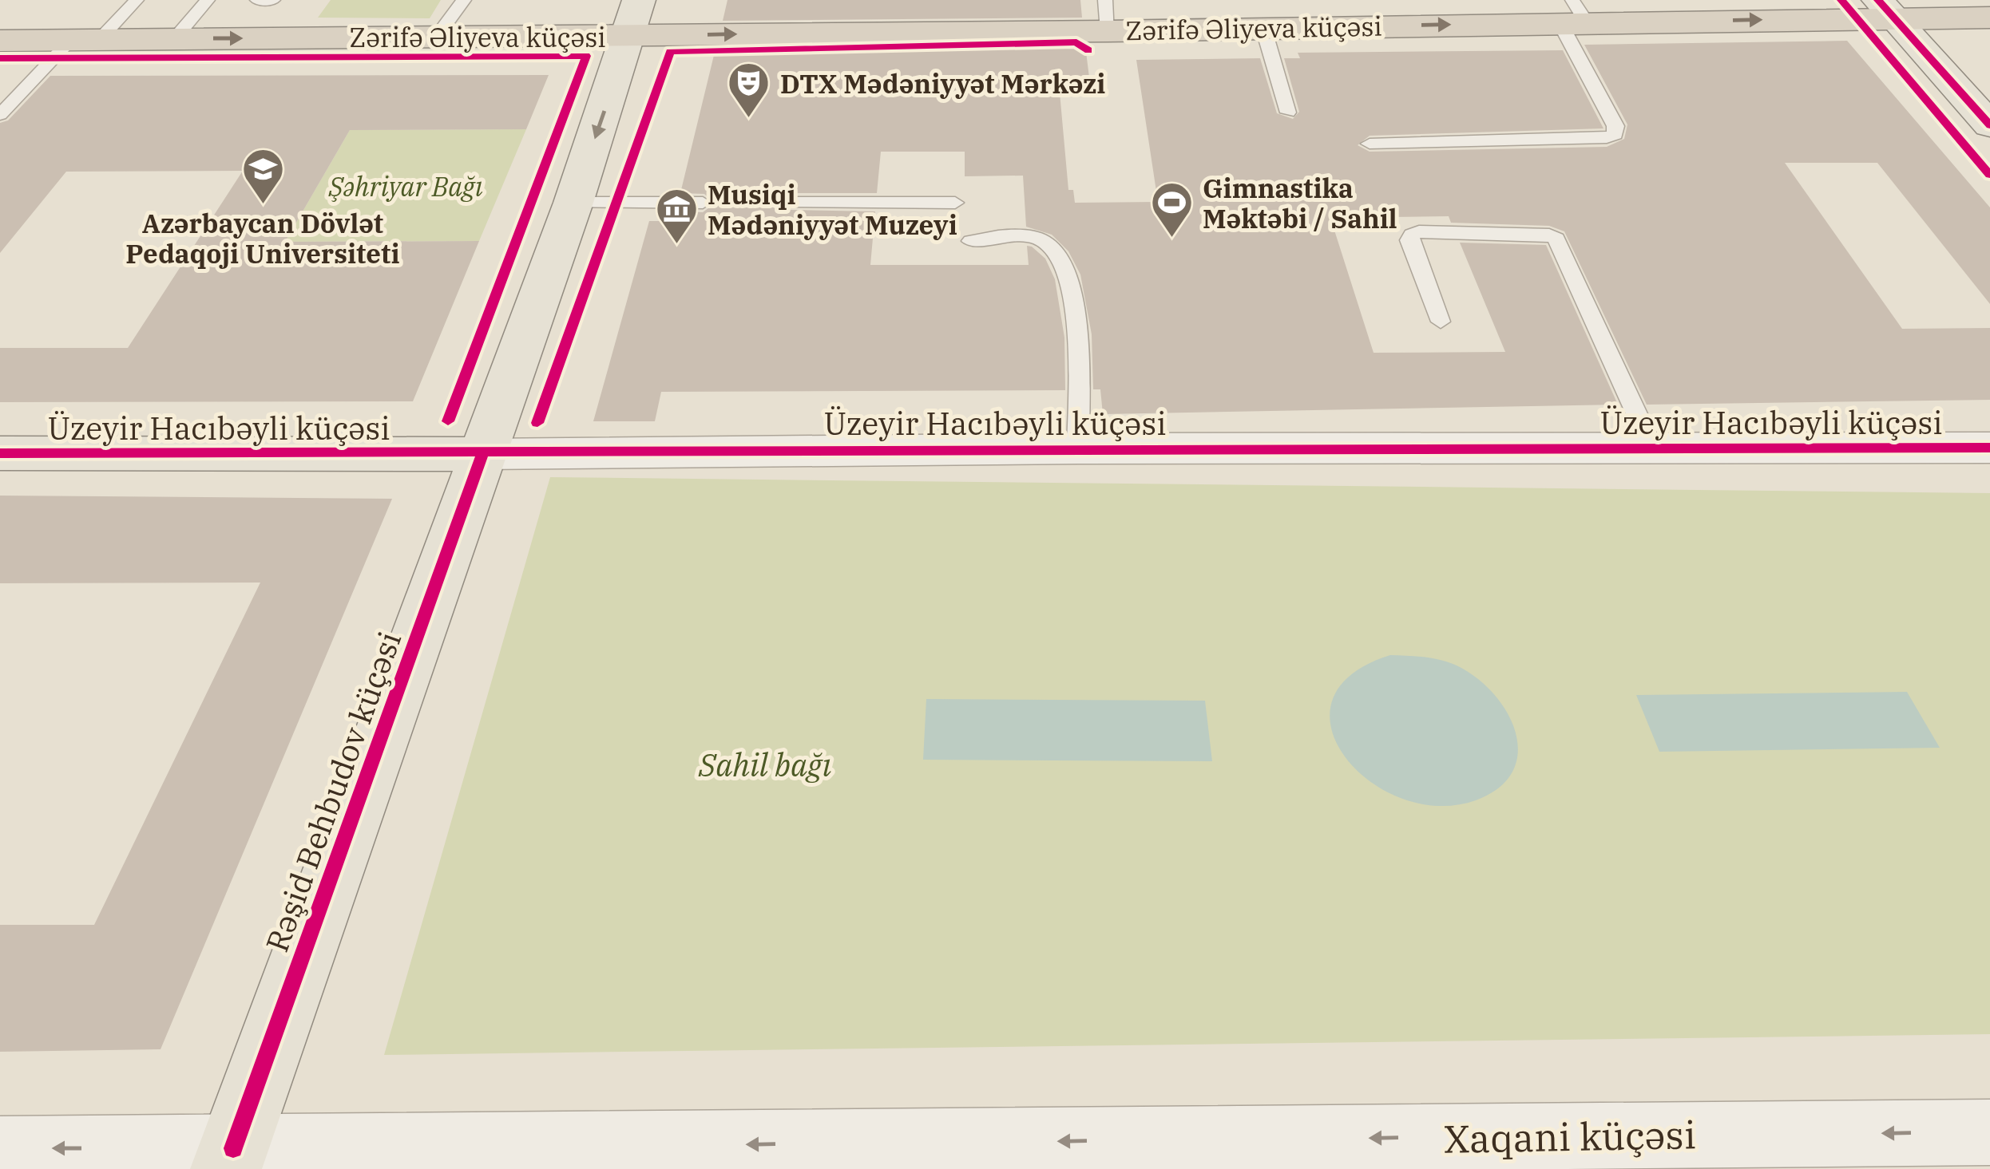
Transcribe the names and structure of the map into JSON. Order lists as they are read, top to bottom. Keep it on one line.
{"streets":{"highway":["Zərifə Əliyeva küçəsi"],"main road":["Üzeyir Hacıbəyli küçəsi","Rəşid Behbudov küçəsi"],"street":["Xaqani küçəsi"]},"crossings":[["Zərifə Əliyeva küçəsi","Rəşid Behbudov küçəsi"],["Üzeyir Hacıbəyli küçəsi","Rəşid Behbudov küçəsi"],["Rəşid Behbudov küçəsi","Xaqani küçəsi"]],"one_way":["Zərifə Əliyeva küçəsi","Xaqani küçəsi"],"parks":["Şəhriyar Bağı","Sahil bağı"],"places":{"theatre":["DTX Mədəniyyət Mərkəzi"],"school or university":["Azərbaycan Dövlət Pedaqoji Universiteti"],"sports":["Gimnastika Məktəbi / Sahil"],"museum":["Musiqi Mədəniyyət Muzeyi"]}}
